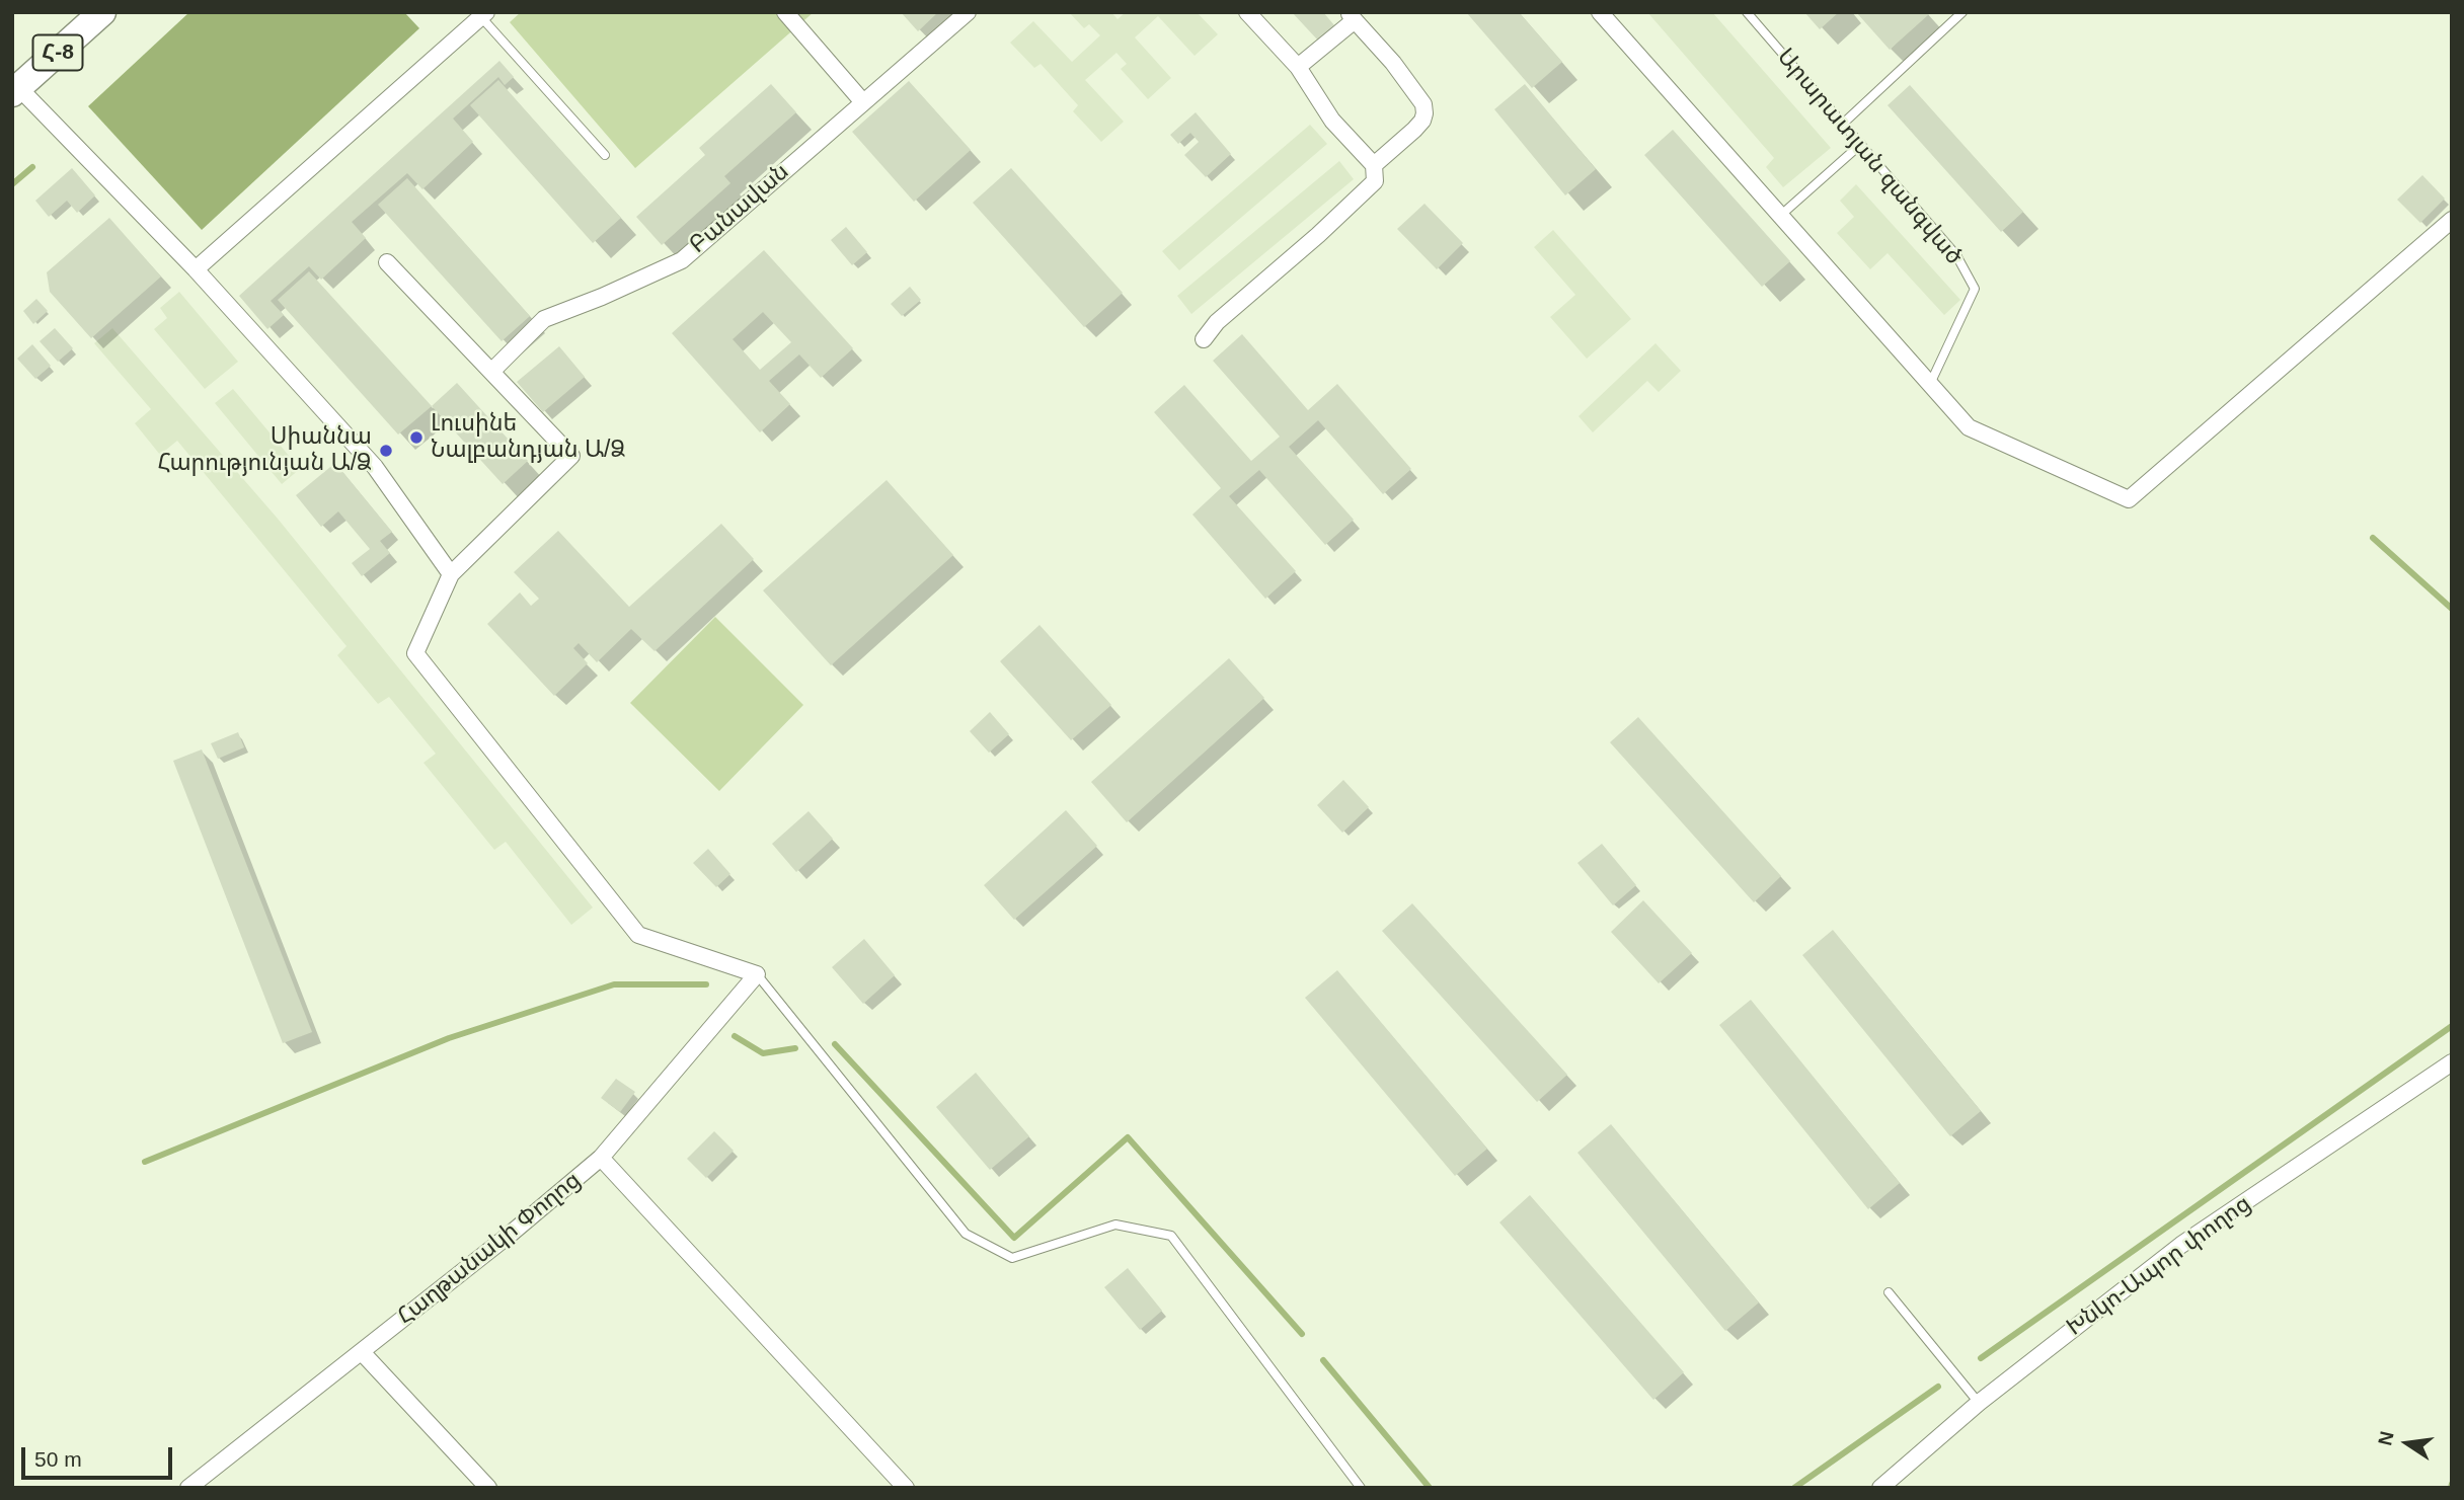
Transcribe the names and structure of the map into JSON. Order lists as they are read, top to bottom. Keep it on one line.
{"streets":{"main road":["Հ-8"],"street":["Բանավան","Հաղթանակի Փողոց","Խնկո-Ապոր փողոց"],"lane":["Արարատյան զանգված"]},"places":["Լուսինե Նալբանդյան Ա/Ձ","Սիաննա Հարությունյան Ա/Ձ"],"scale_bar":"50 m","north":"left"}
